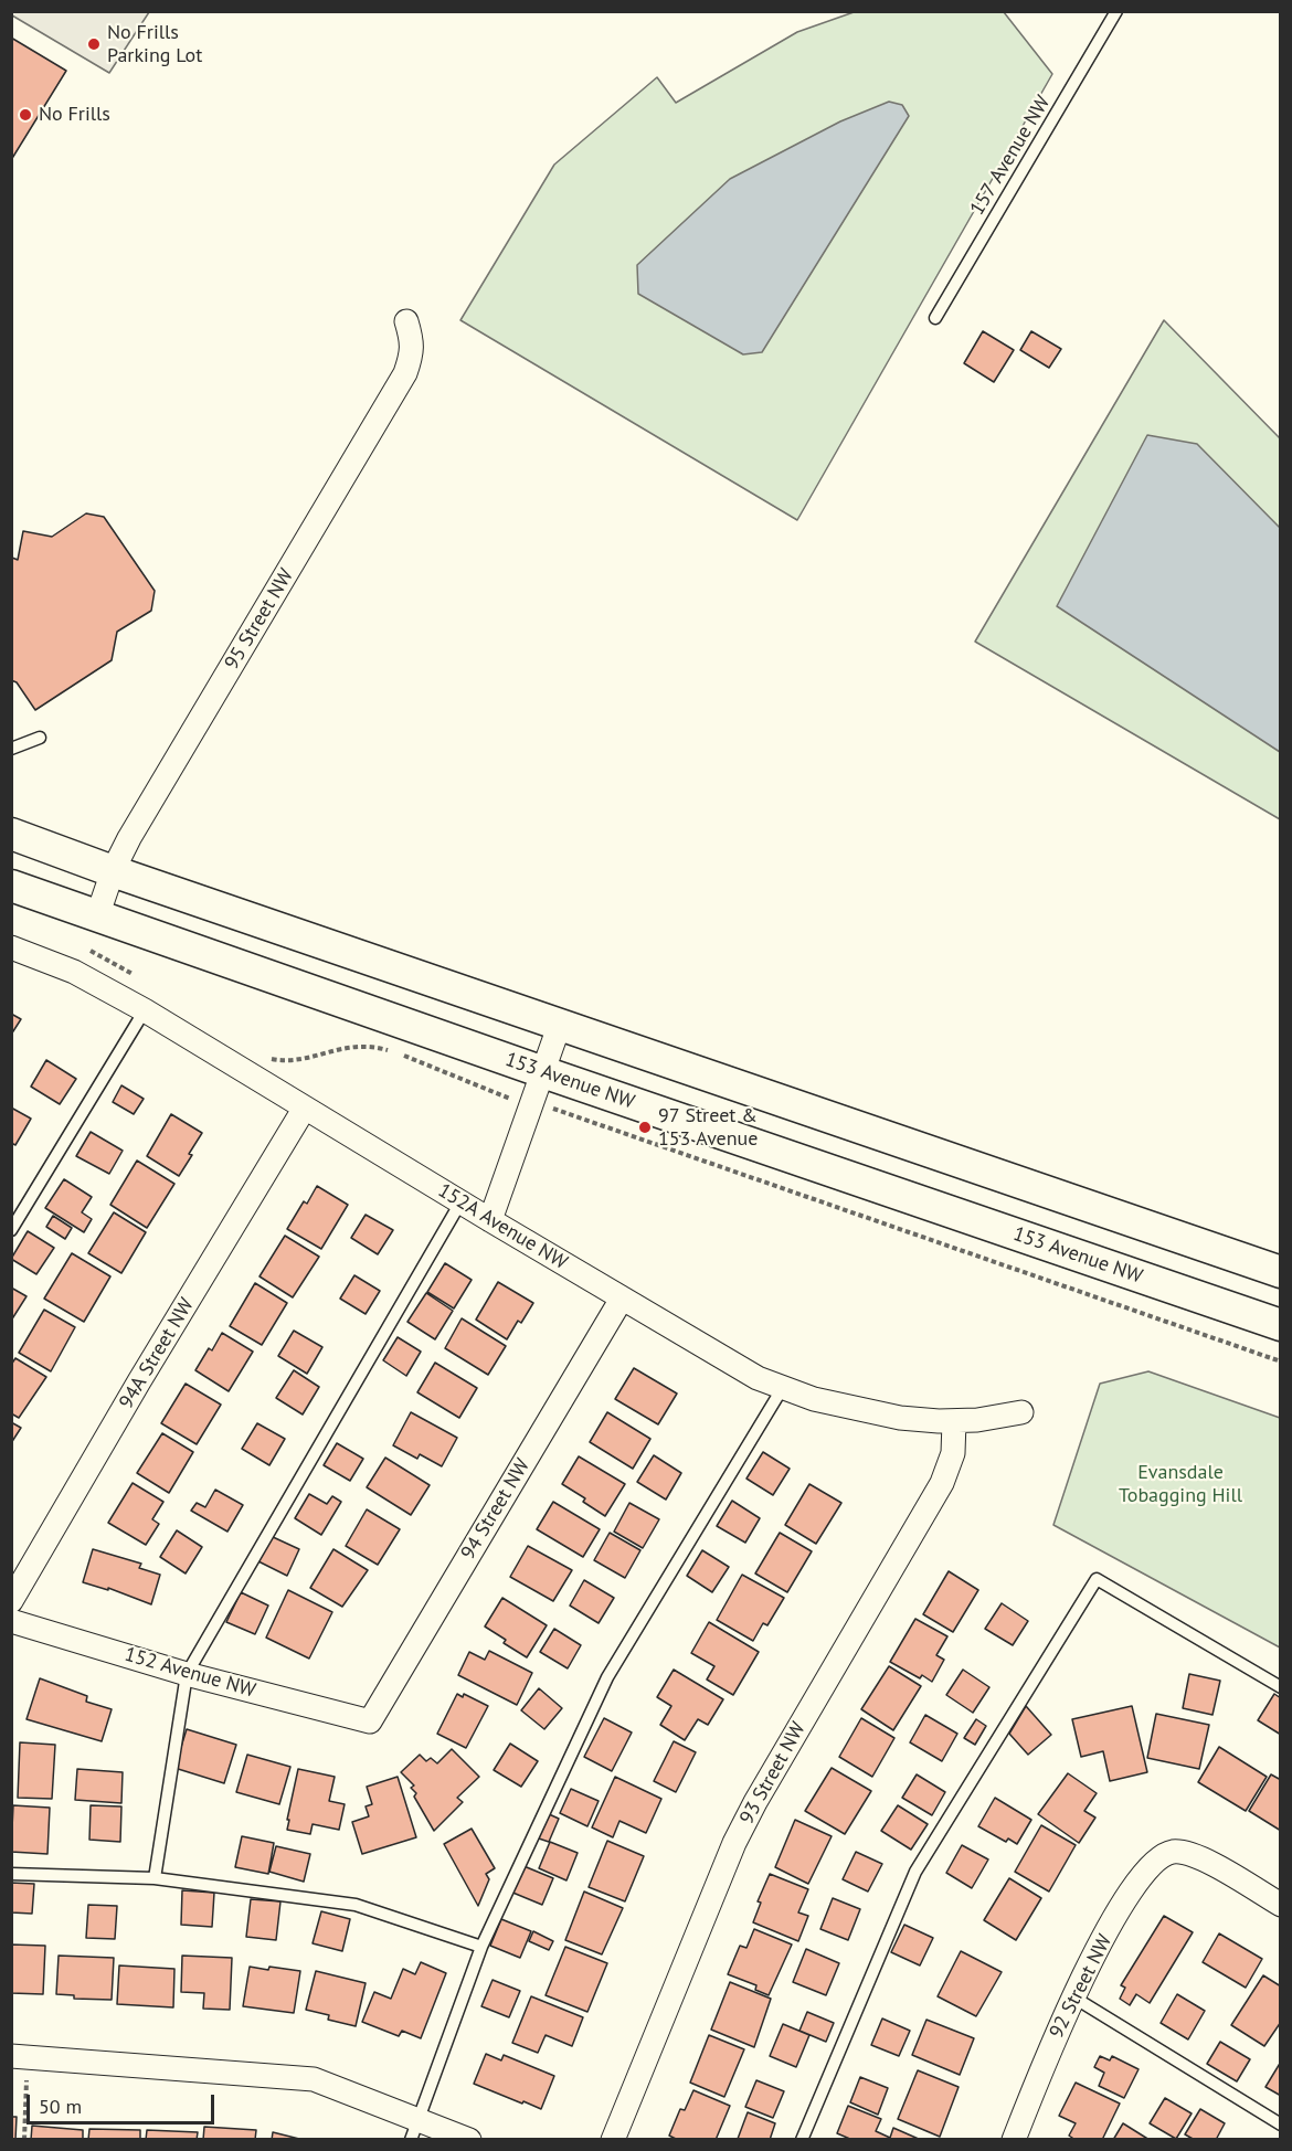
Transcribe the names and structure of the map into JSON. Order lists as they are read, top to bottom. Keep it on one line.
{"streets":{"main road":["153 Avenue NW"],"street":["95 Street NW","152A Avenue NW","94A Street NW","94 Street NW","152 Avenue NW","93 Street NW","92 Street NW"],"lane":["157 Avenue NW"]},"crossings":[["95 Street NW","153 Avenue NW"],["152A Avenue NW","94A Street NW"],["152A Avenue NW","94 Street NW"],["152A Avenue NW","93 Street NW"],["94 Street NW","152 Avenue NW"]],"parks":["Evansdale Tobagging Hill"],"places":["No Frills Parking Lot","No Frills","97 Street & 153 Avenue"],"scale_bar":"50 m"}
